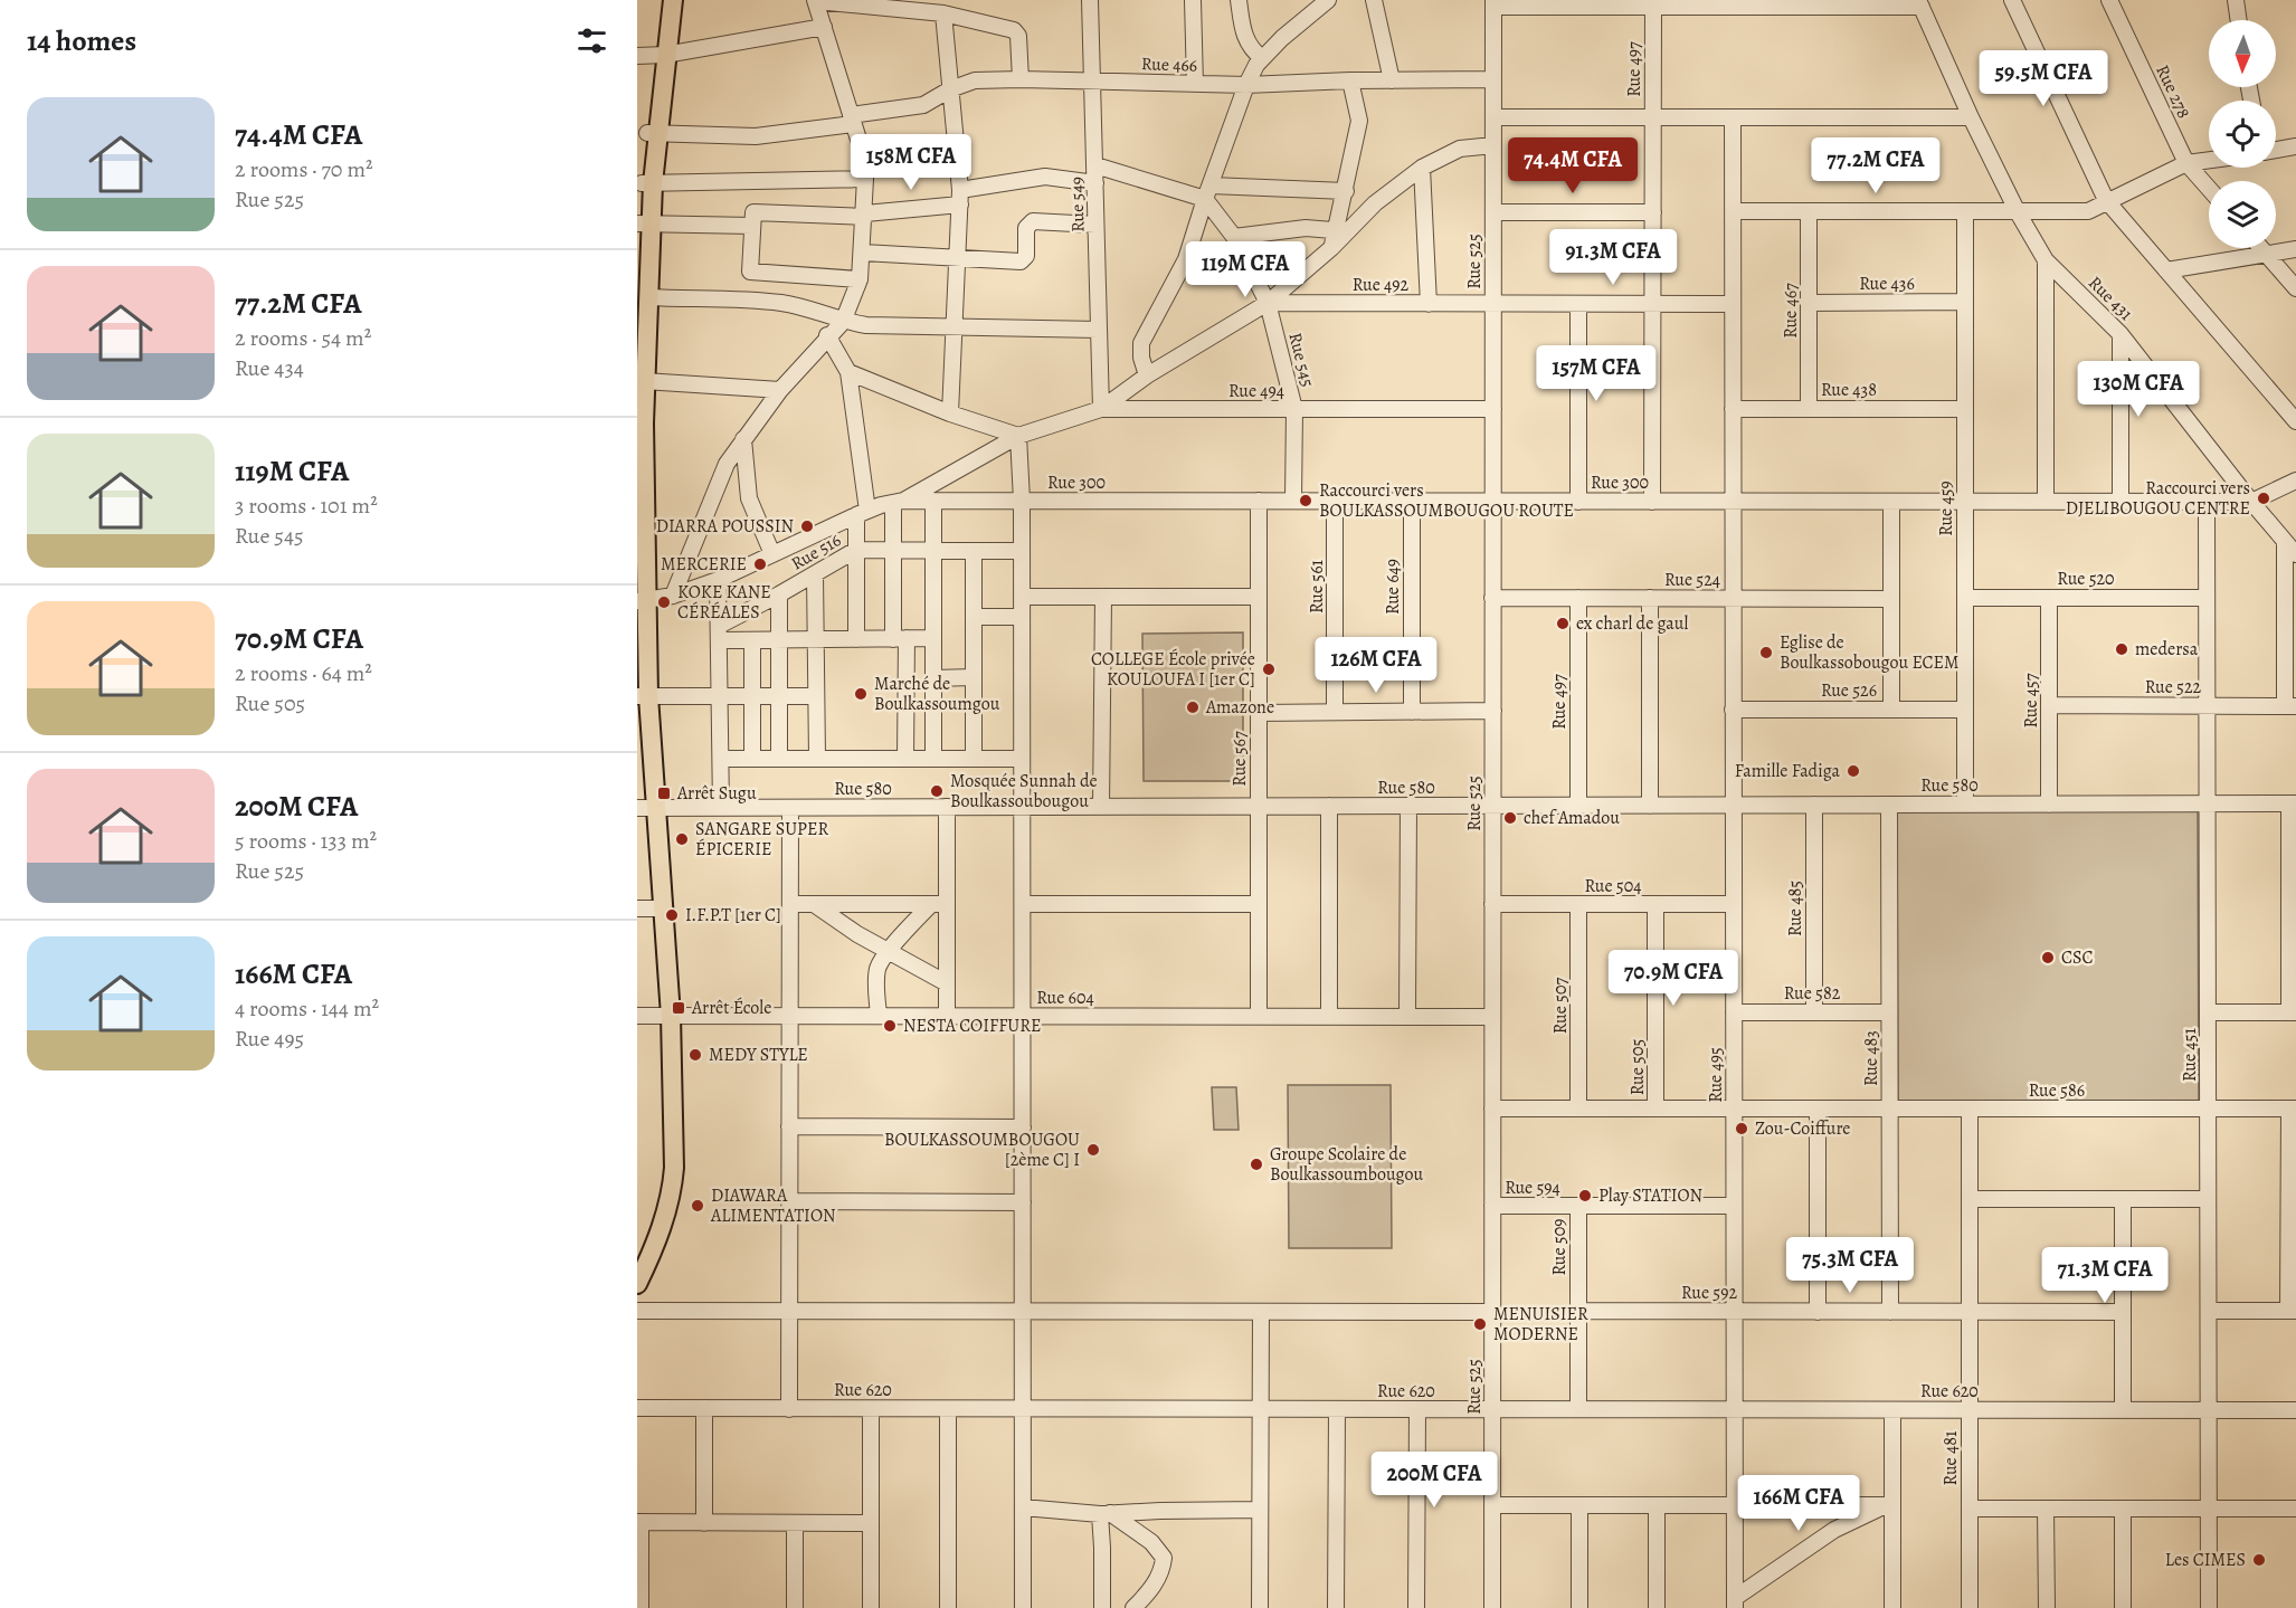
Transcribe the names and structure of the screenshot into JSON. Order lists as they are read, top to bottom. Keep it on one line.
{"streets":{"street":["Rue 466","Rue 497","Rue 278","Rue 549","Rue 525","Rue 436","Rue 492","Rue 431","Rue 467","Rue 545","Rue 438","Rue 494","Rue 300","Rue 459","Rue 516","Rue 520","Rue 524","Rue 561","Rue 649","Rue 522","Rue 526","Rue 457","Rue 567","Rue 580","Rue 504","Rue 485","Rue 582","Rue 604","Rue 507","Rue 451","Rue 483","Rue 505","Rue 495","Rue 586","Rue 594","Rue 509","Rue 592","Rue 620","Rue 481"]},"crossings":[["Rue 466","Rue 549"],["Rue 466","Rue 525"],["Rue 497","Rue 492"],["Rue 497","Rue 300"],["Rue 497","Rue 524"],["Rue 497","Rue 580"],["Rue 549","Rue 494"],["Rue 525","Rue 492"],["Rue 525","Rue 494"],["Rue 525","Rue 300"],["Rue 525","Rue 524"],["Rue 525","Rue 580"],["Rue 525","Rue 504"],["Rue 525","Rue 604"],["Rue 525","Rue 586"],["Rue 525","Rue 594"],["Rue 525","Rue 620"],["Rue 436","Rue 467"],["Rue 436","Rue 459"],["Rue 492","Rue 545"],["Rue 492","Rue 495"],["Rue 431","Rue 300"],["Rue 467","Rue 438"],["Rue 545","Rue 494"],["Rue 545","Rue 300"],["Rue 438","Rue 459"],["Rue 438","Rue 495"],["Rue 300","Rue 459"],["Rue 300","Rue 561"],["Rue 300","Rue 649"],["Rue 300","Rue 567"],["Rue 300","Rue 451"],["Rue 300","Rue 495"],["Rue 459","Rue 520"],["Rue 459","Rue 526"],["Rue 459","Rue 580"],["Rue 520","Rue 457"],["Rue 520","Rue 451"],["Rue 524","Rue 495"],["Rue 522","Rue 457"],["Rue 522","Rue 451"],["Rue 526","Rue 495"],["Rue 457","Rue 580"],["Rue 567","Rue 580"],["Rue 567","Rue 604"],["Rue 580","Rue 485"],["Rue 580","Rue 451"],["Rue 580","Rue 483"],["Rue 580","Rue 495"],["Rue 504","Rue 507"],["Rue 504","Rue 505"],["Rue 504","Rue 495"],["Rue 485","Rue 582"],["Rue 582","Rue 483"],["Rue 582","Rue 495"],["Rue 507","Rue 586"],["Rue 451","Rue 586"],["Rue 451","Rue 620"],["Rue 483","Rue 586"],["Rue 483","Rue 592"],["Rue 505","Rue 586"],["Rue 495","Rue 586"],["Rue 495","Rue 594"],["Rue 495","Rue 592"],["Rue 495","Rue 620"],["Rue 586","Rue 481"],["Rue 594","Rue 509"],["Rue 509","Rue 592"],["Rue 509","Rue 620"],["Rue 592","Rue 481"],["Rue 620","Rue 481"]],"places":{"other":["Raccourci vers DJELIBOUGOU CENTRE","Raccourci vers BOULKASSOUMBOUGOU ROUTE","DIARRA POUSSIN","MERCERIE","KOKE KANE CÉRÉALES","ex charl de gaul","medersa","Eglise de Boulkassobougou ECEM","COLLEGE École privée KOULOUFA I [1er C]","Marché de Boulkassoumgou","Amazone","Famille Fadiga","Mosquée Sunnah de Boulkassoubougou","chef Amadou","SANGARE SUPER ÉPICERIE","I.F.P.T [1er C]","CSC","NESTA COIFFURE","MEDY STYLE","Zou-Coiffure","BOULKASSOUMBOUGOU [2ème C] I","Groupe Scolaire de Boulkassoumbougou","Play STATION","DIAWARA ALIMENTATION","MENUISIER MODERNE","Les CIMES"],"transit":["Arrêt Sugu","Arrêt École"]},"north":"bottom","page":{"heading":"14 homes","price":["59.5M CFA","158M CFA","74.4M CFA","77.2M CFA","91.3M CFA","119M CFA","157M CFA","130M CFA","126M CFA","70.9M CFA","75.3M CFA","71.3M CFA","200M CFA","166M CFA"],"list":[{"name":"74.4M CFA","note":"2 rooms · 70 m² · Rue 525"},{"name":"77.2M CFA","note":"2 rooms · 54 m² · Rue 434"},{"name":"119M CFA","note":"3 rooms · 101 m² · Rue 545"},{"name":"70.9M CFA","note":"2 rooms · 64 m² · Rue 505"},{"name":"200M CFA","note":"5 rooms · 133 m² · Rue 525"},{"name":"166M CFA","note":"4 rooms · 144 m² · Rue 495"}]}}
